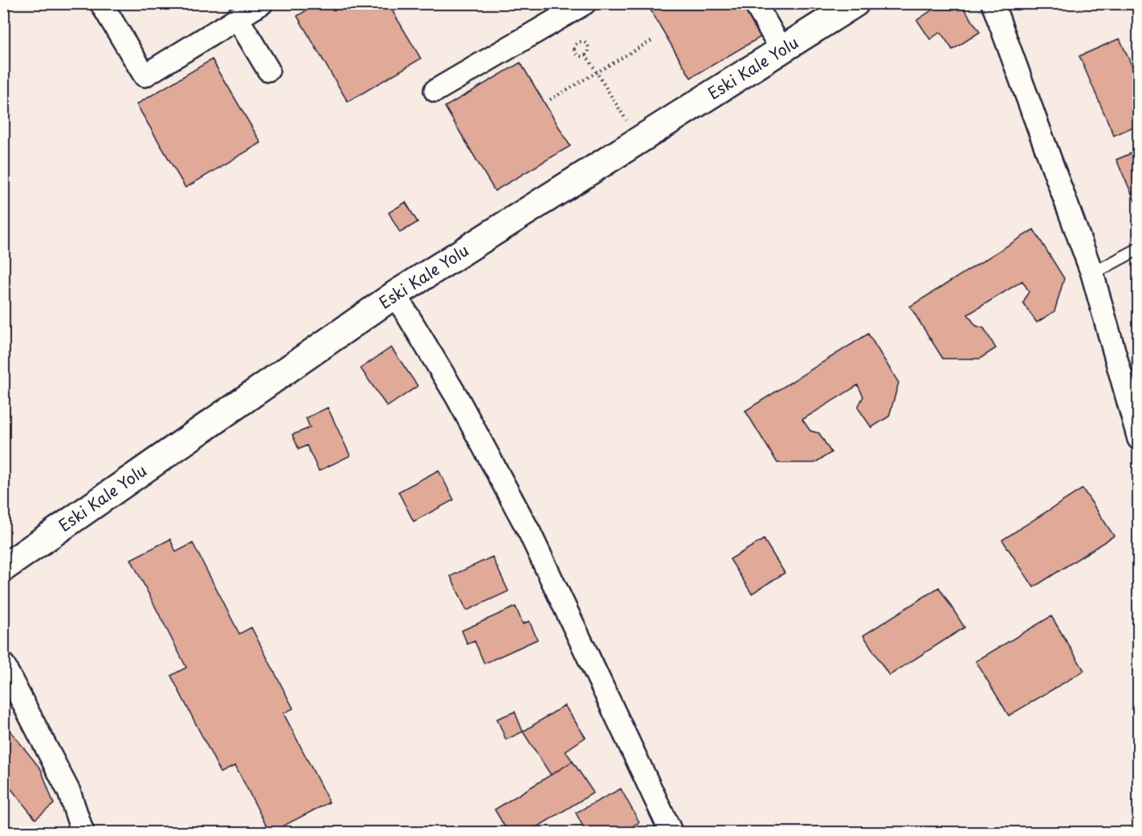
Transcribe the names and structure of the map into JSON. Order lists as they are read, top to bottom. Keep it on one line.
{"streets":{"street":["Eski Kale Yolu"]}}
